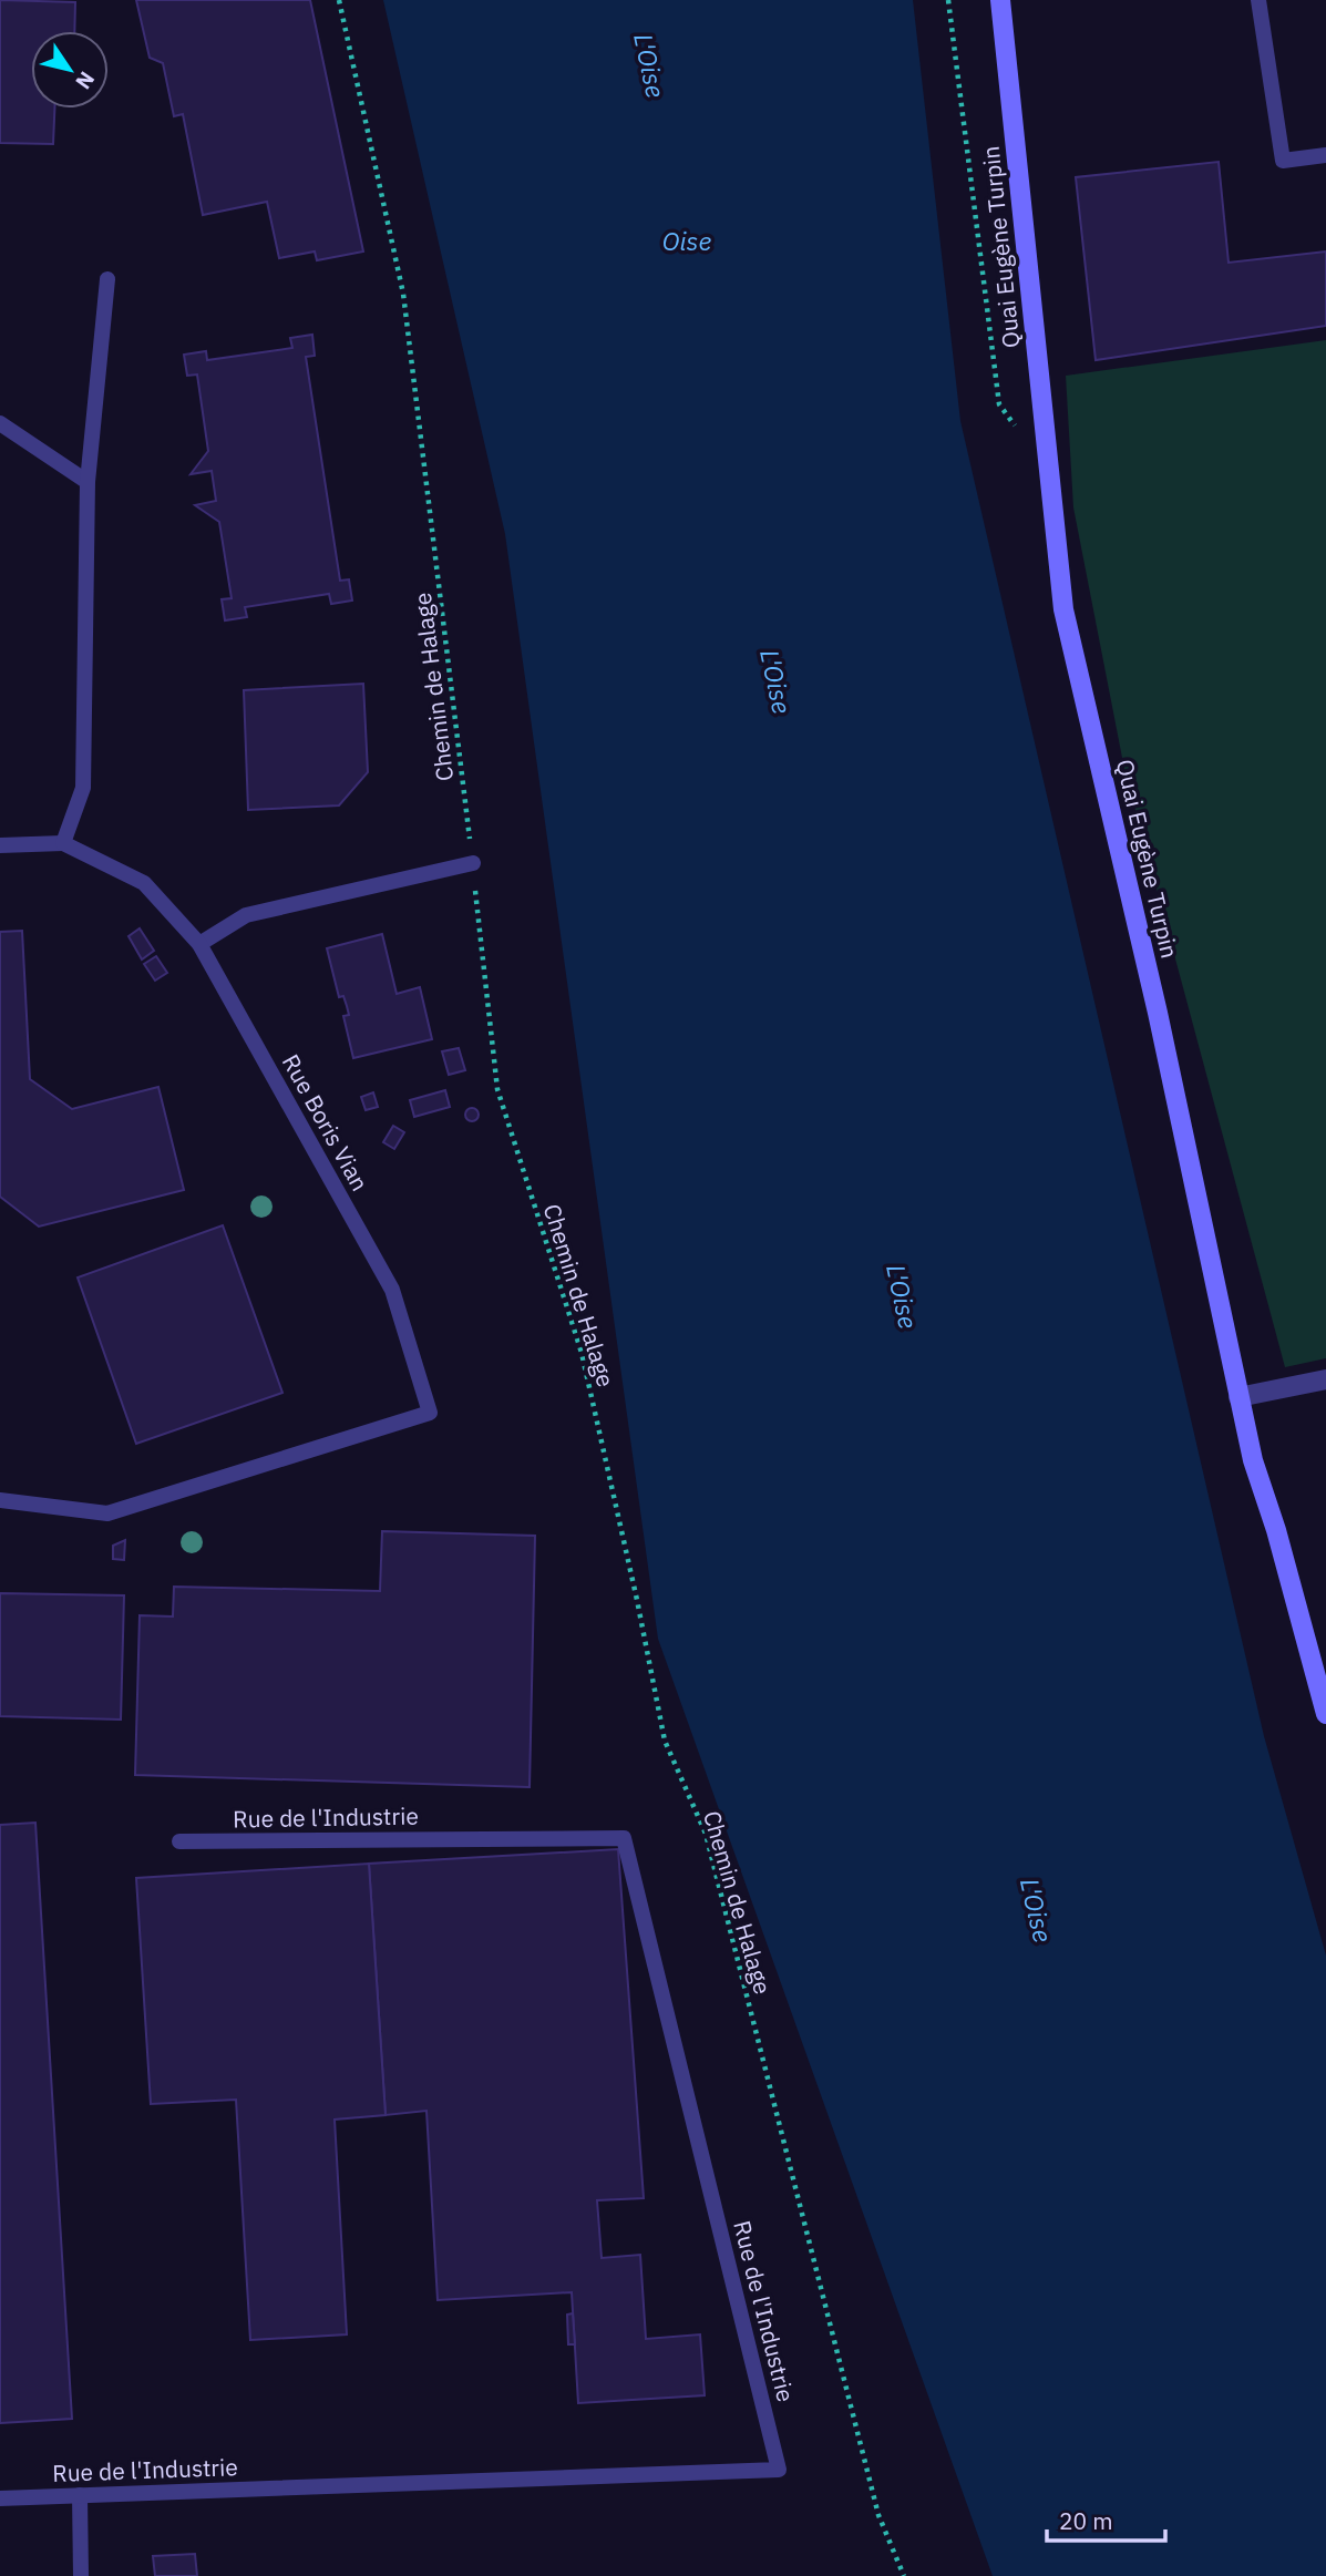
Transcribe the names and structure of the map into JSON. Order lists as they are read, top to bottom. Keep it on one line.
{"streets":{"main road":["Quai Eugène Turpin"],"lane":["Rue Boris Vian","Rue de l'Industrie"],"path":["Chemin de Halage"]},"water":["L'Oise","Oise"],"scale_bar":"20 m","north":"bottom right"}
